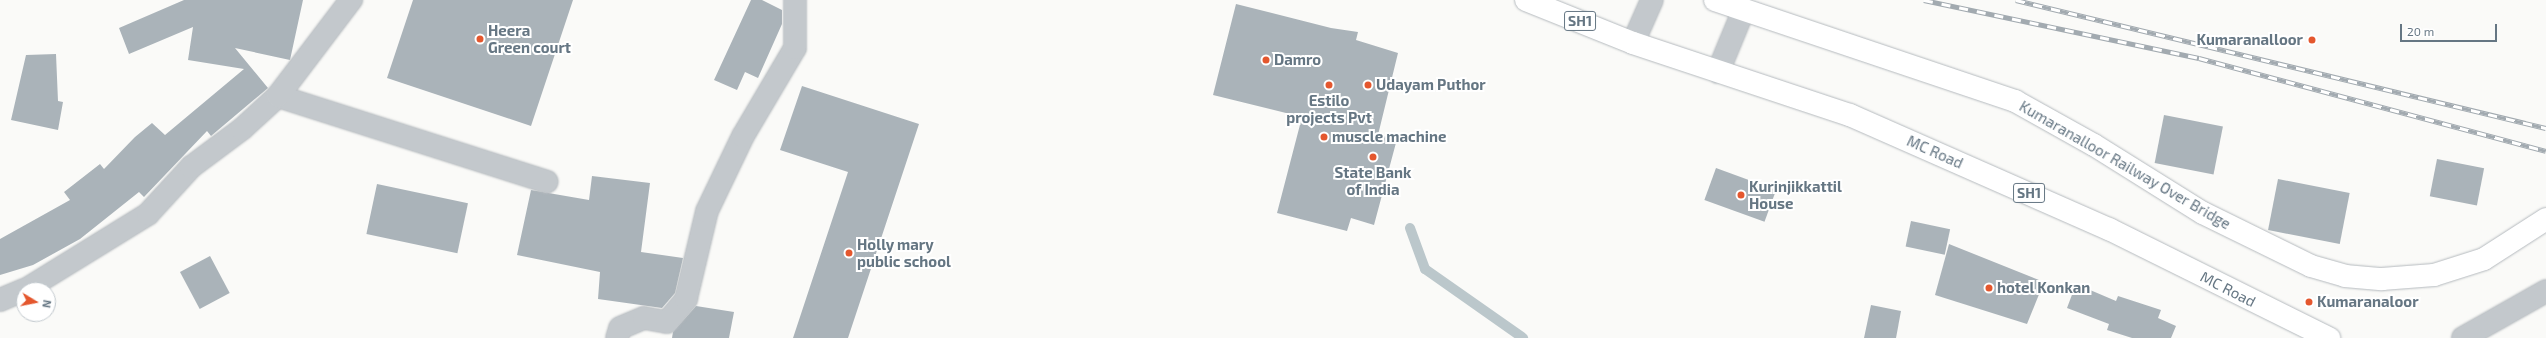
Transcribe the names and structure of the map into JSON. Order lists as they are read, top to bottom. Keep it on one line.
{"streets":{"main road":["SH1","MC Road","Kumaranalloor Railway Over Bridge"]},"places":["Heera Green court","Kumaranalloor","Damro","Estilo projects Pvt","Udayam Puthor","muscle machine","State Bank of India","Kurinjikkattil House","Holly mary public school","hotel Konkan","Kumaranaloor"],"scale_bar":"20 m","north":"right"}
